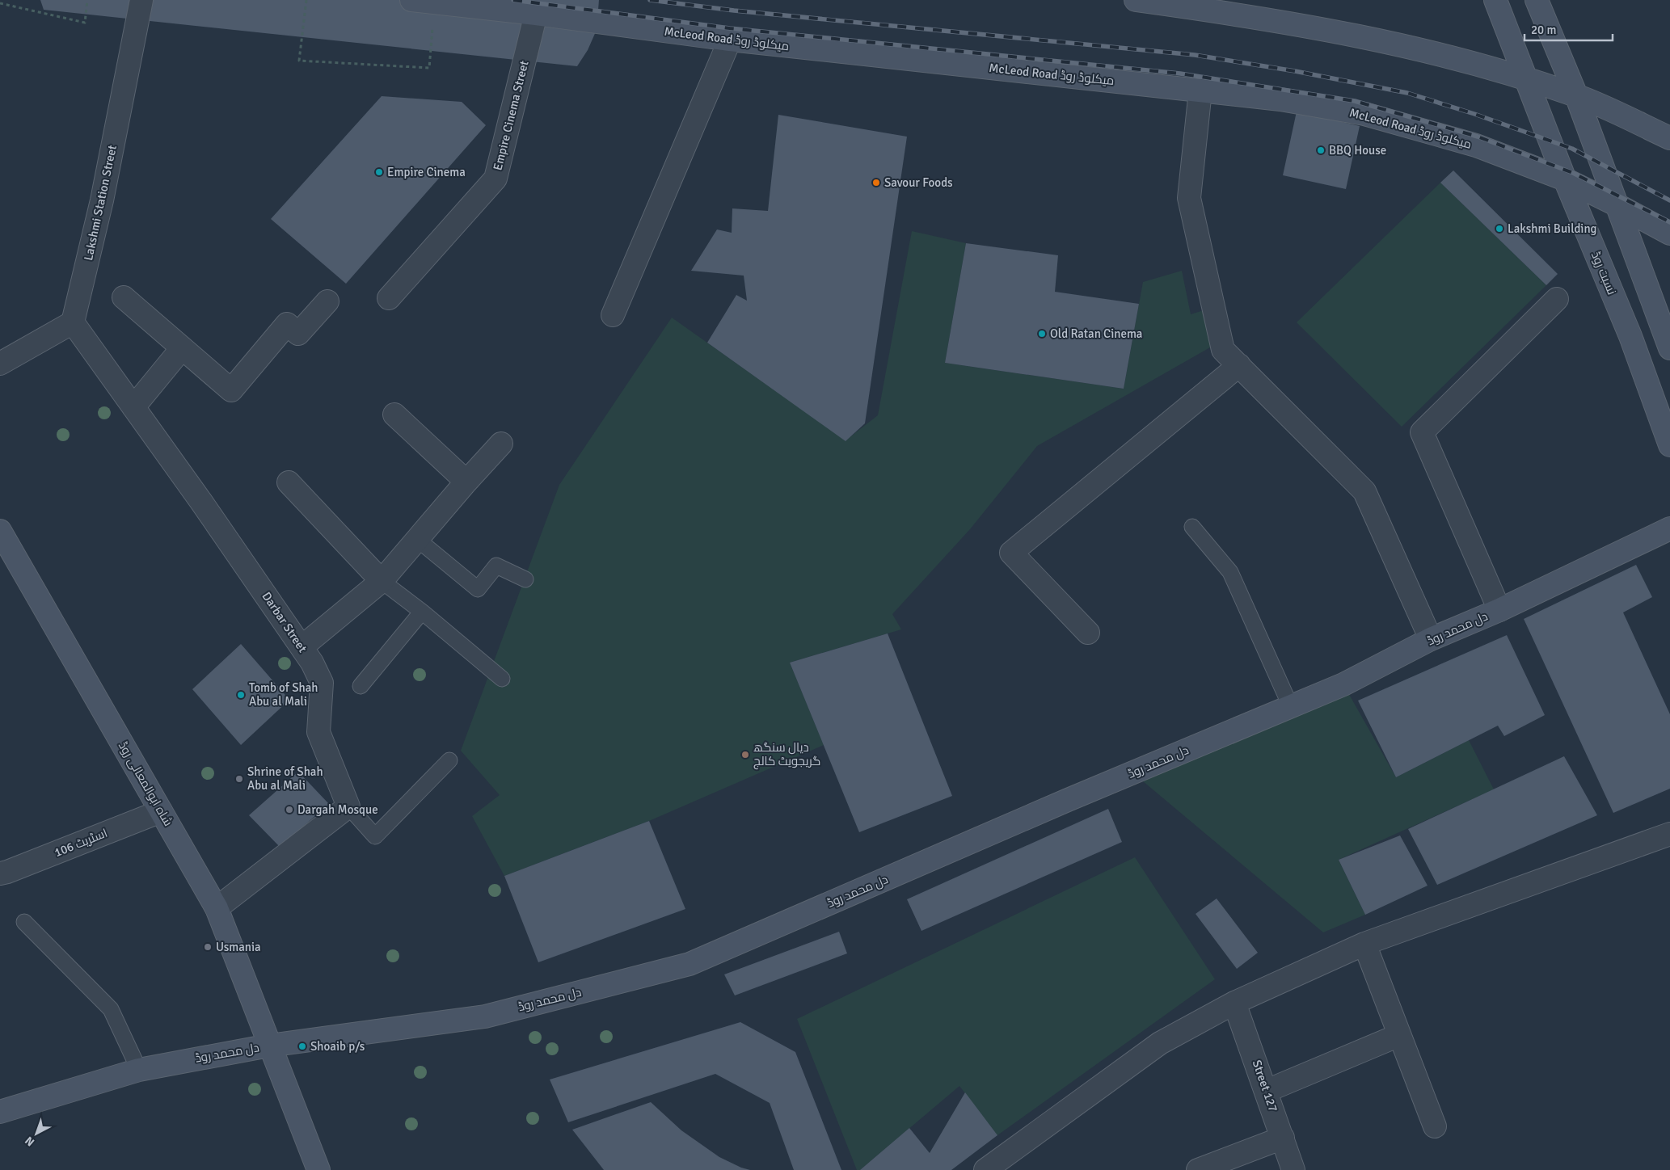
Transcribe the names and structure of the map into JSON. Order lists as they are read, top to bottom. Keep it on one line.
{"streets":{"main road":["McLeod Road میکلوڈ روڈ","نسبت روڈ","دل محمد روڈ","شاہ ابوالمعالی روڈ"],"street":["Empire Cinema Street","Lakshmi Station Street","Darbar Street","اسٹریٹ 106","Street 127"]},"crossings":[["McLeod Road میکلوڈ روڈ","Empire Cinema Street"],["McLeod Road میکلوڈ روڈ","نسبت روڈ"],["Lakshmi Station Street","Darbar Street"],["دل محمد روڈ","شاہ ابوالمعالی روڈ"],["شاہ ابوالمعالی روڈ","اسٹریٹ 106"]],"places":["BBQ House","Empire Cinema","Savour Foods","Lakshmi Building","Old Ratan Cinema","Tomb of Shah Abu al Mali","دیال سنگھ گریجویٹ کالج","Shrine of Shah Abu al Mali","Dargah Mosque","Usmania","Shoaib p/s"],"scale_bar":"20 m","north":"bottom left"}
